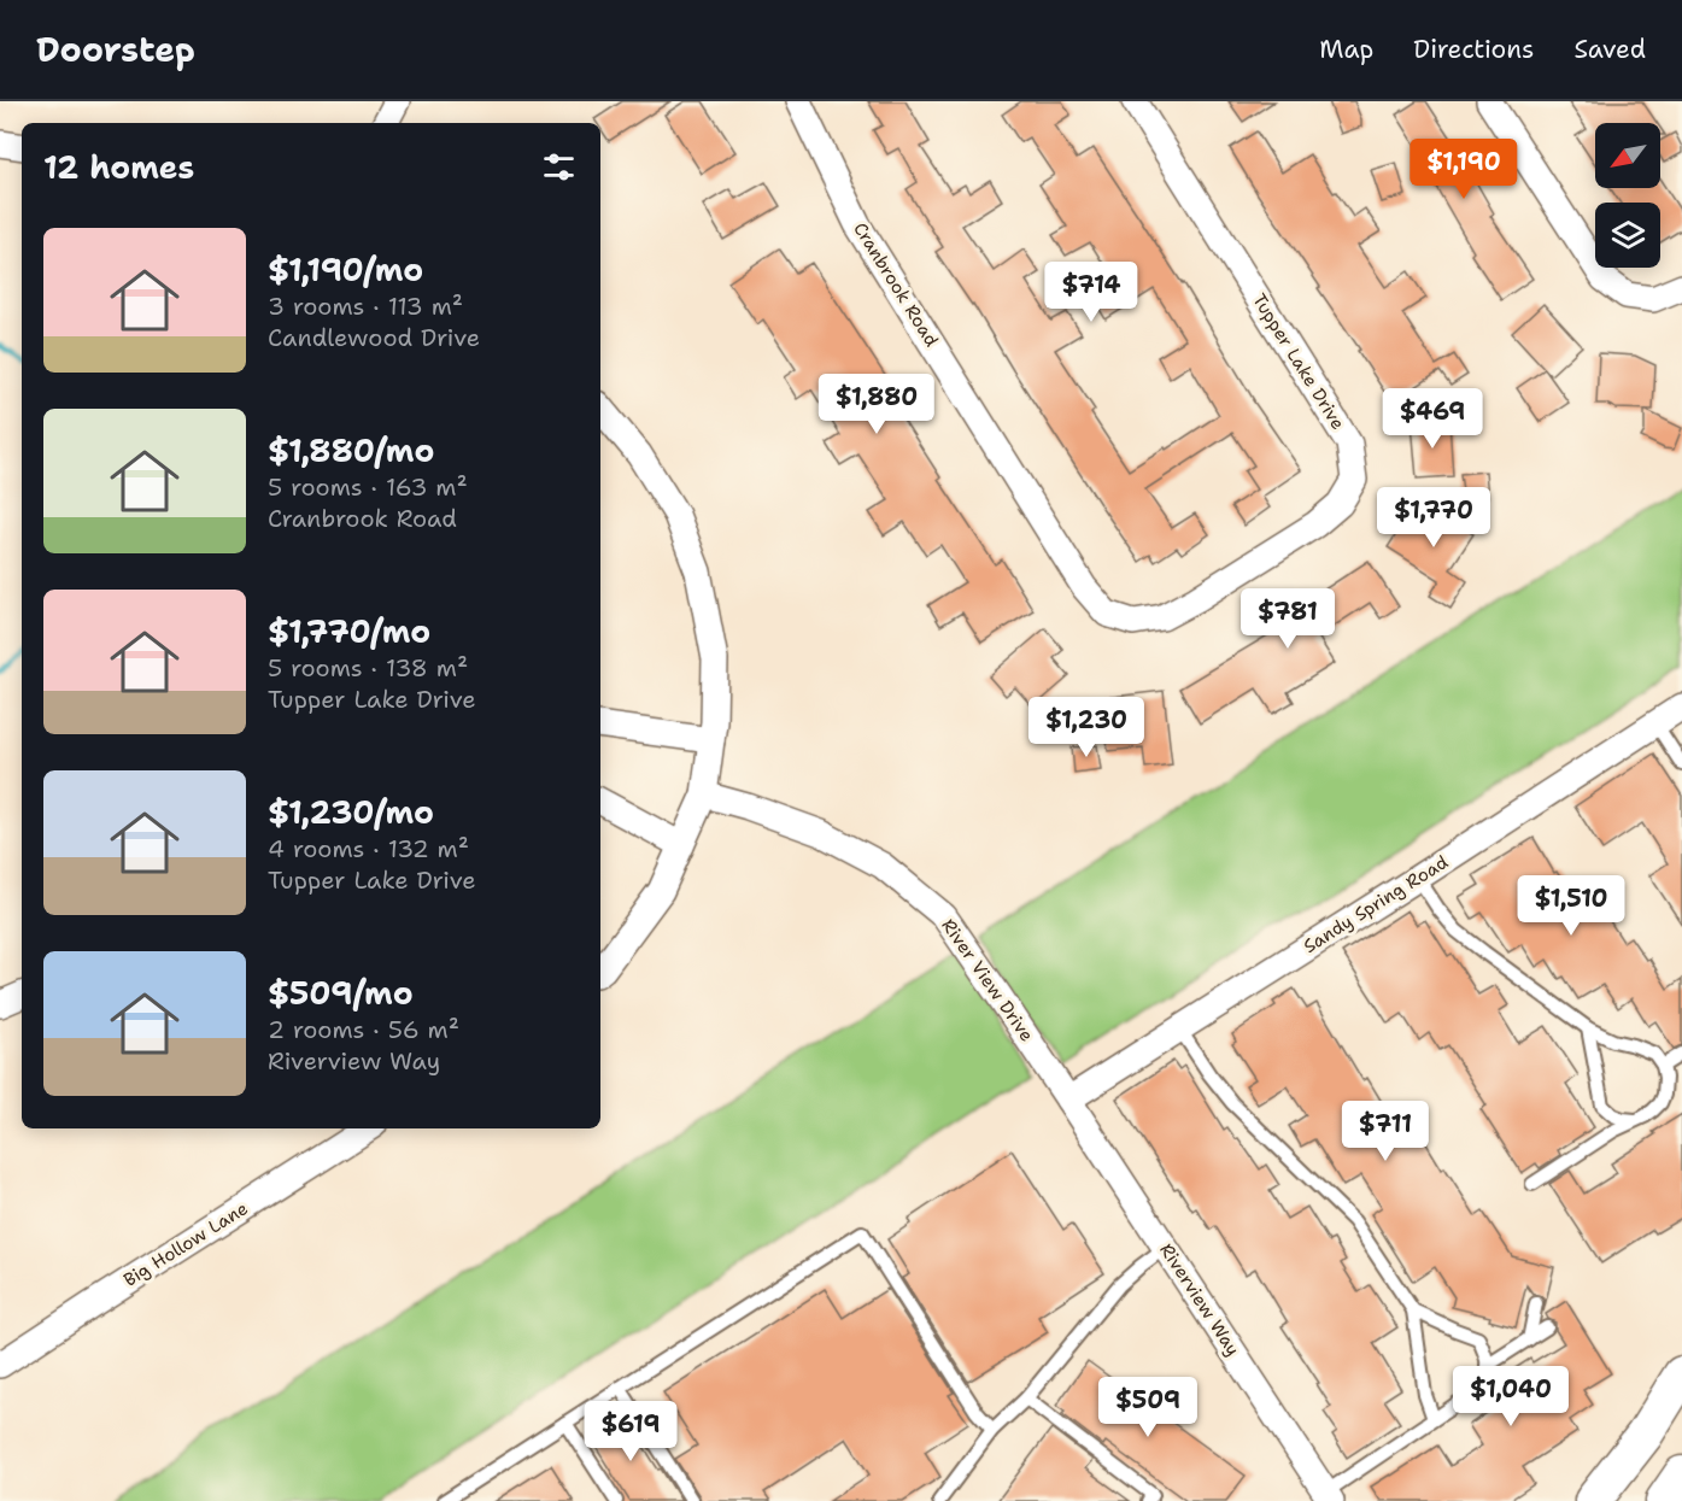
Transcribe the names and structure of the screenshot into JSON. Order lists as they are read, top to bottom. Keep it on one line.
{"streets":{"street":["Cranbrook Road","Tupper Lake Drive","Sandy Spring Road","River View Drive","Big Hollow Lane","Riverview Way"]},"crossings":[["Cranbrook Road","Tupper Lake Drive"],["Sandy Spring Road","River View Drive"],["Sandy Spring Road","Riverview Way"],["River View Drive","Riverview Way"]],"north":"bottom left","page":{"header":"Doorstep","nav":["Map","Directions","Saved"],"heading":"12 homes","price":["$1,190","$714","$1,880","$469","$1,770","$781","$1,230","$1,510","$711","$1,040","$509","$619"],"list":[{"name":"$1,190/mo","note":"3 rooms · 113 m² · Candlewood Drive"},{"name":"$1,880/mo","note":"5 rooms · 163 m² · Cranbrook Road"},{"name":"$1,770/mo","note":"5 rooms · 138 m² · Tupper Lake Drive"},{"name":"$1,230/mo","note":"4 rooms · 132 m² · Tupper Lake Drive"},{"name":"$509/mo","note":"2 rooms · 56 m² · Riverview Way"}]}}
